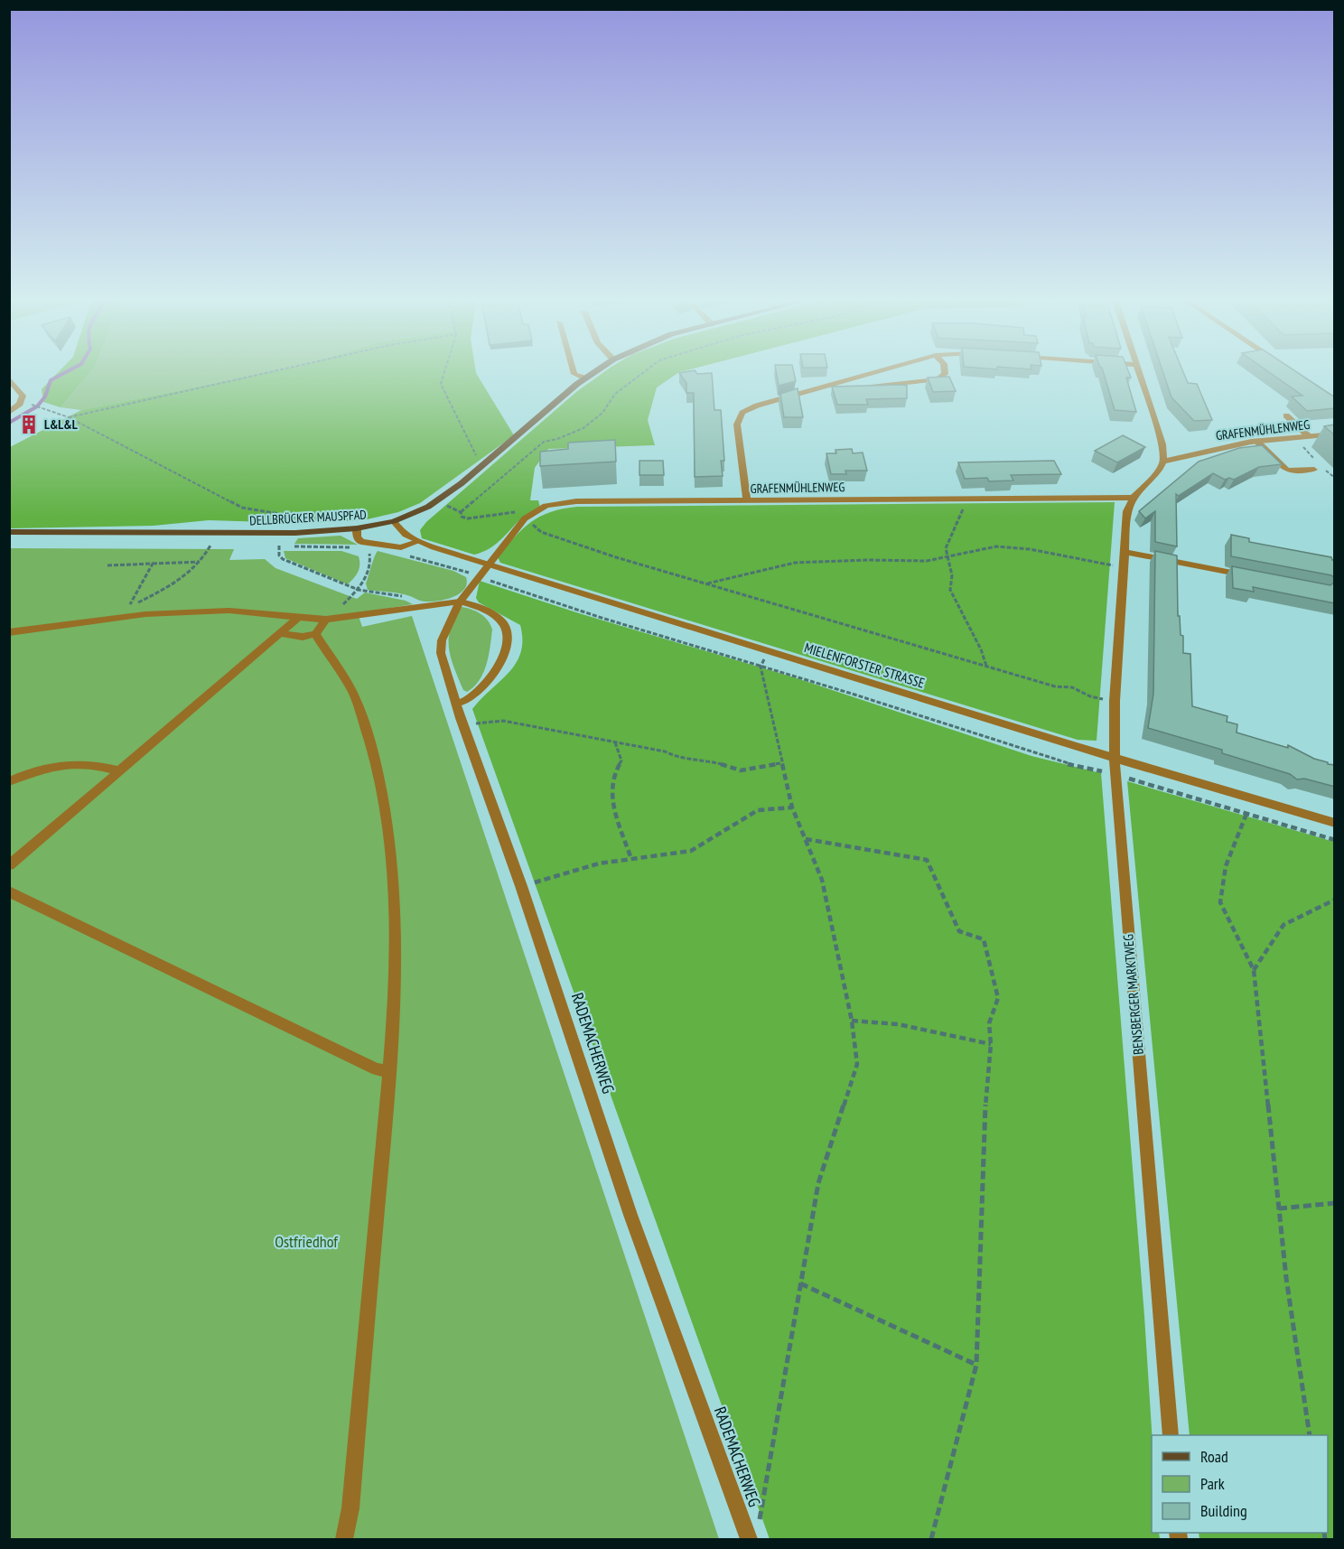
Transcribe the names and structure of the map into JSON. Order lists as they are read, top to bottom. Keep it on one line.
{"streets":{"main road":["DELLBRÜCKER MAUSPFAD"],"street":["GRAFENMÜHLENWEG","MIELENFORSTER STRASSE","BENSBERGER MARKTWEG","RADEMACHERWEG"]},"crossings":[["GRAFENMÜHLENWEG","MIELENFORSTER STRASSE"],["GRAFENMÜHLENWEG","BENSBERGER MARKTWEG"],["GRAFENMÜHLENWEG","RADEMACHERWEG"],["DELLBRÜCKER MAUSPFAD","MIELENFORSTER STRASSE"],["MIELENFORSTER STRASSE","BENSBERGER MARKTWEG"],["MIELENFORSTER STRASSE","RADEMACHERWEG"]],"parks":["Ostfriedhof"],"places":{"building":["L&L&L"]},"legend":["Road","Park","Building"]}
